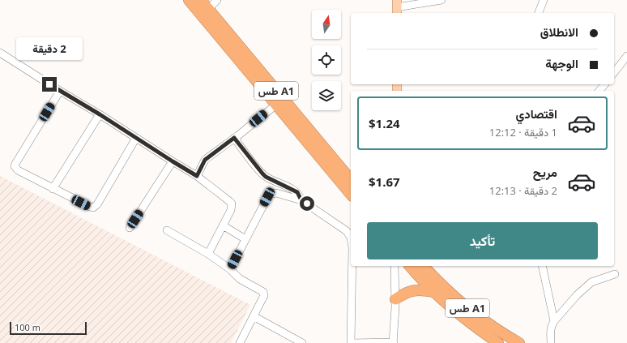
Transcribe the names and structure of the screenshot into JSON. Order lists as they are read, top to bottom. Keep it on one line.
{"streets":{"highway":["طس A1"]},"scale_bar":"100 m","north":"top","page":{"banner":["الانطلاق","الوجهة"],"bubble":"2 دقيقة","list":[{"name":"اقتصادي","note":"1 دقيقة · 12:12","value":"$1.24"},{"name":"مريح","note":"2 دقيقة · 12:13","value":"$1.67"}],"buttons":"تأكيد","scale":"100 m"}}
